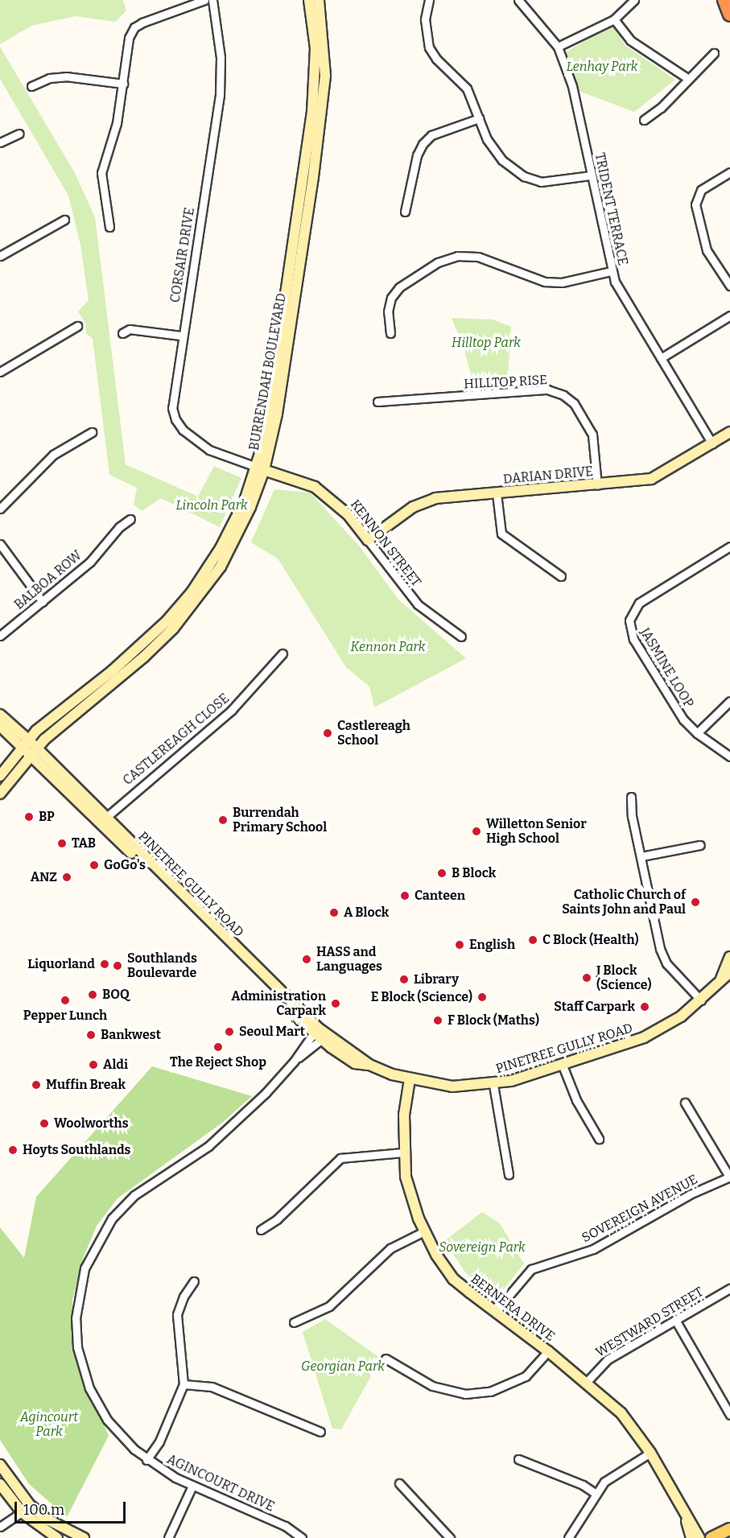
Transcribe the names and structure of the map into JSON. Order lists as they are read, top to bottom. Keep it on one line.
{"streets":{"main road":["BURRENDAH BOULEVARD","DARIAN DRIVE","KENNON STREET","PINETREE GULLY ROAD","BERNERA DRIVE"],"street":["TRIDENT TERRACE","CORSAIR DRIVE","HILLTOP RISE","BALBOA ROW","JASMINE LOOP","CASTLEREAGH CLOSE","SOVEREIGN AVENUE","WESTWARD STREET","AGINCOURT DRIVE"]},"crossings":[["TRIDENT TERRACE","DARIAN DRIVE"],["CORSAIR DRIVE","BURRENDAH BOULEVARD"],["CORSAIR DRIVE","KENNON STREET"],["BURRENDAH BOULEVARD","KENNON STREET"],["BURRENDAH BOULEVARD","PINETREE GULLY ROAD"],["HILLTOP RISE","DARIAN DRIVE"],["DARIAN DRIVE","KENNON STREET"],["CASTLEREAGH CLOSE","PINETREE GULLY ROAD"],["PINETREE GULLY ROAD","BERNERA DRIVE"],["PINETREE GULLY ROAD","AGINCOURT DRIVE"],["SOVEREIGN AVENUE","BERNERA DRIVE"],["BERNERA DRIVE","WESTWARD STREET"]],"parks":["Lenhay Park","Hilltop Park","Lincoln Park","Kennon Park","Sovereign Park","Georgian Park","Agincourt Park"],"places":["Castlereagh School","BP","Burrendah Primary School","Willetton Senior High School","TAB","GoGo's","B Block","ANZ","Canteen","Catholic Church of Saints John and Paul","A Block","C Block (Health)","English","HASS and Languages","Liquorland","Southlands Boulevarde","J Block (Science)","Library","BOQ","E Block (Science)","Pepper Lunch","Administration Carpark","Staff Carpark","F Block (Maths)","Seoul Mart","Bankwest","The Reject Shop","Aldi","Muffin Break","Woolworths","Hoyts Southlands"],"scale_bar":"100 m"}
